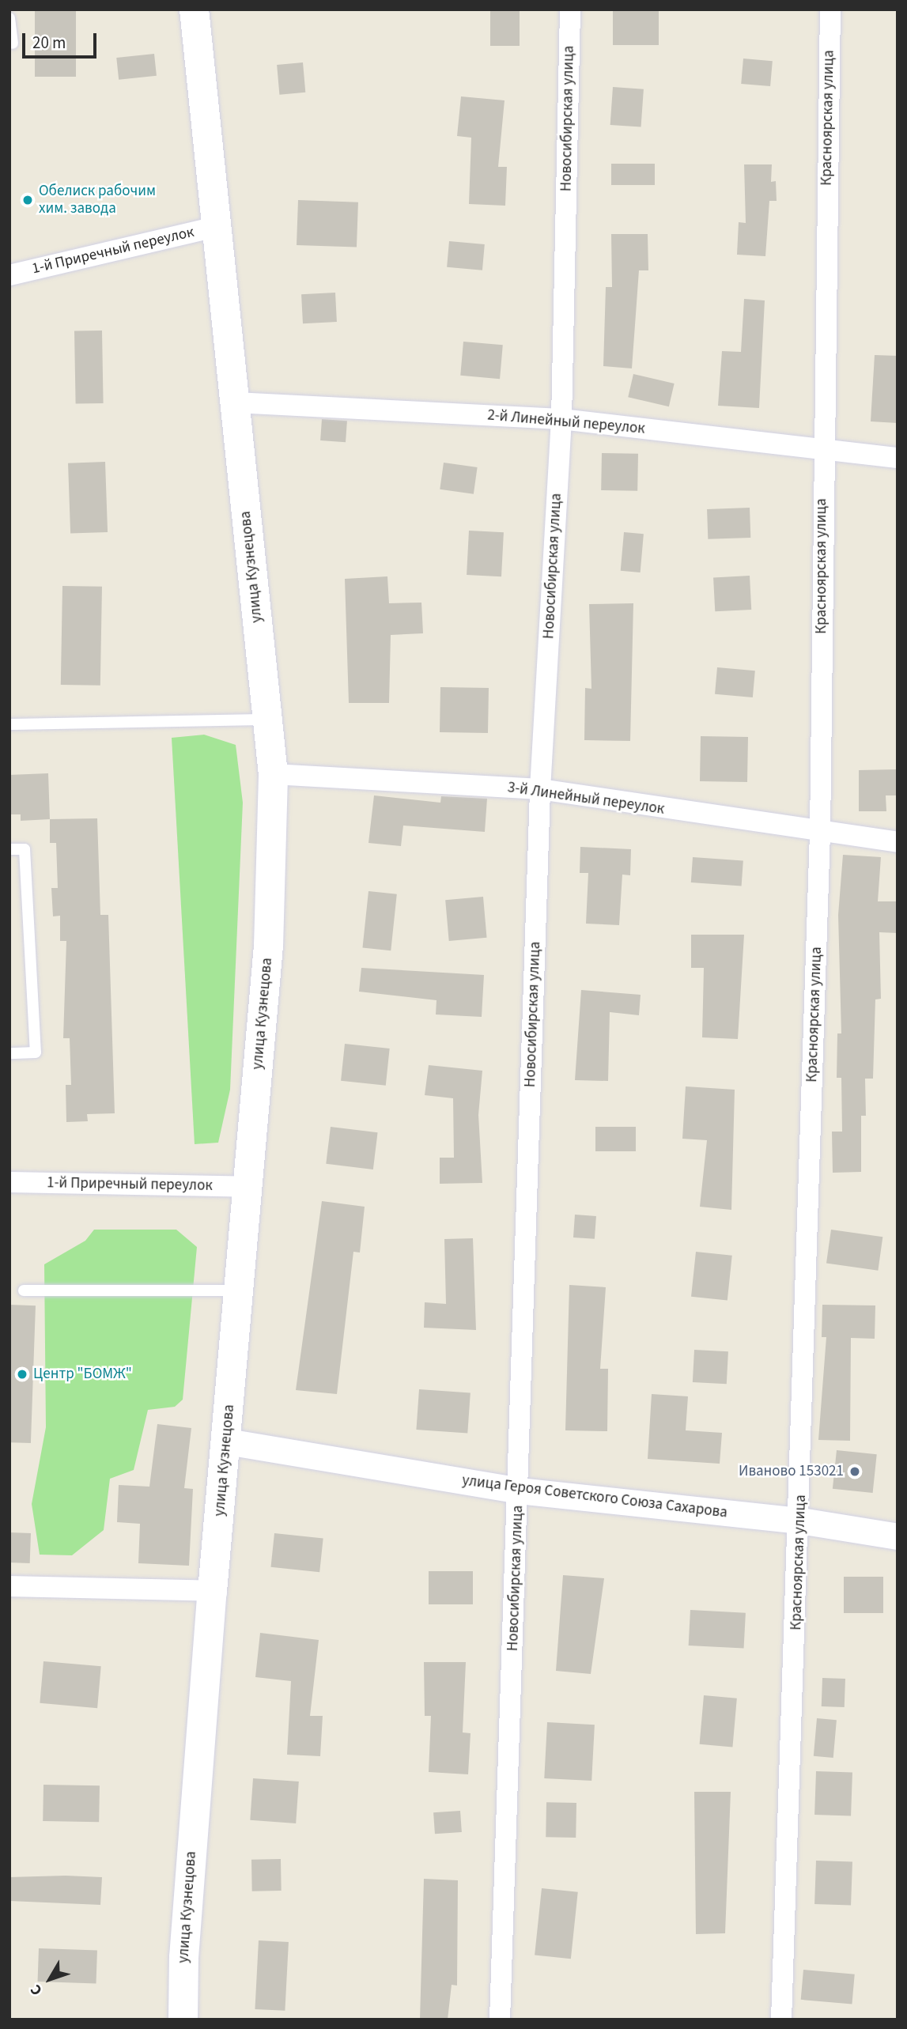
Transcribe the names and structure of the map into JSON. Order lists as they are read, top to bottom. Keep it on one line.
{"streets":{"main road":["улица Кузнецова"],"street":["Красноярская улица","Новосибирская улица","1-й Приречный переулок","2-й Линейный переулок","3-й Линейный переулок","улица Героя Советского Союза Сахарова"]},"crossings":[["Красноярская улица","2-й Линейный переулок"],["Красноярская улица","3-й Линейный переулок"],["Красноярская улица","улица Героя Советского Союза Сахарова"],["Новосибирская улица","2-й Линейный переулок"],["Новосибирская улица","3-й Линейный переулок"],["Новосибирская улица","улица Героя Советского Союза Сахарова"],["1-й Приречный переулок","улица Кузнецова"],["2-й Линейный переулок","улица Кузнецова"],["улица Кузнецова","3-й Линейный переулок"],["улица Кузнецова","улица Героя Советского Союза Сахарова"]],"places":["Обелиск рабочим хим. завода","Центр \"БОМЖ\"","Иваново 153021"],"scale_bar":"20 m","north":"bottom left"}
